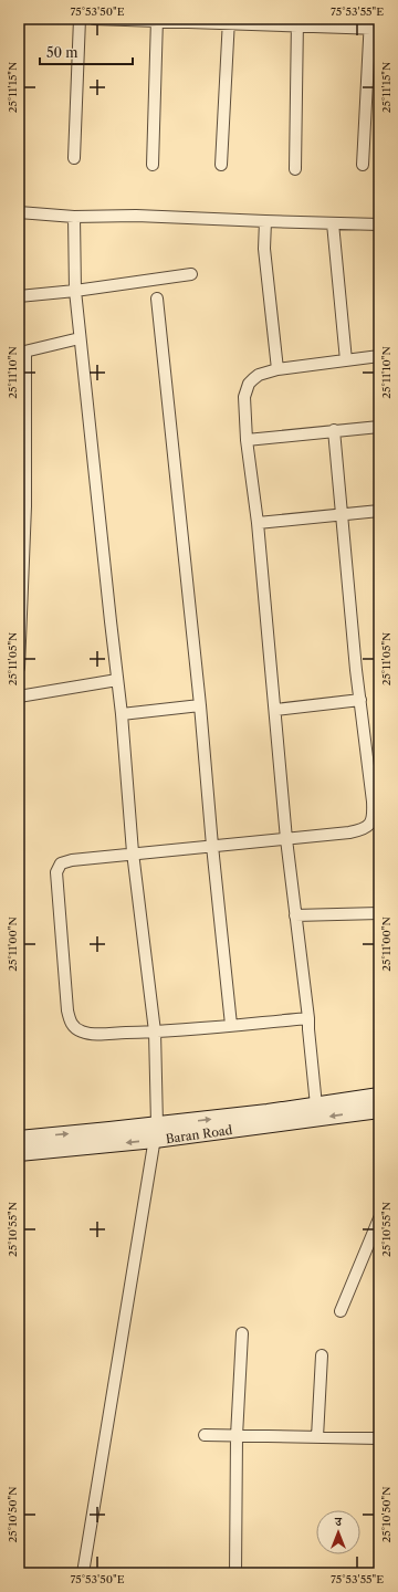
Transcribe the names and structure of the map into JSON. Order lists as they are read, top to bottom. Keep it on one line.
{"streets":{"main road":["Baran Road"]},"scale_bar":"50 m","north":"top","coordinates":["75°53'50\"E","75°53'55\"E","25°11'15\"N","25°11'10\"N","25°11'05\"N","25°11'00\"N","25°10'55\"N","25°10'50\"N"]}
